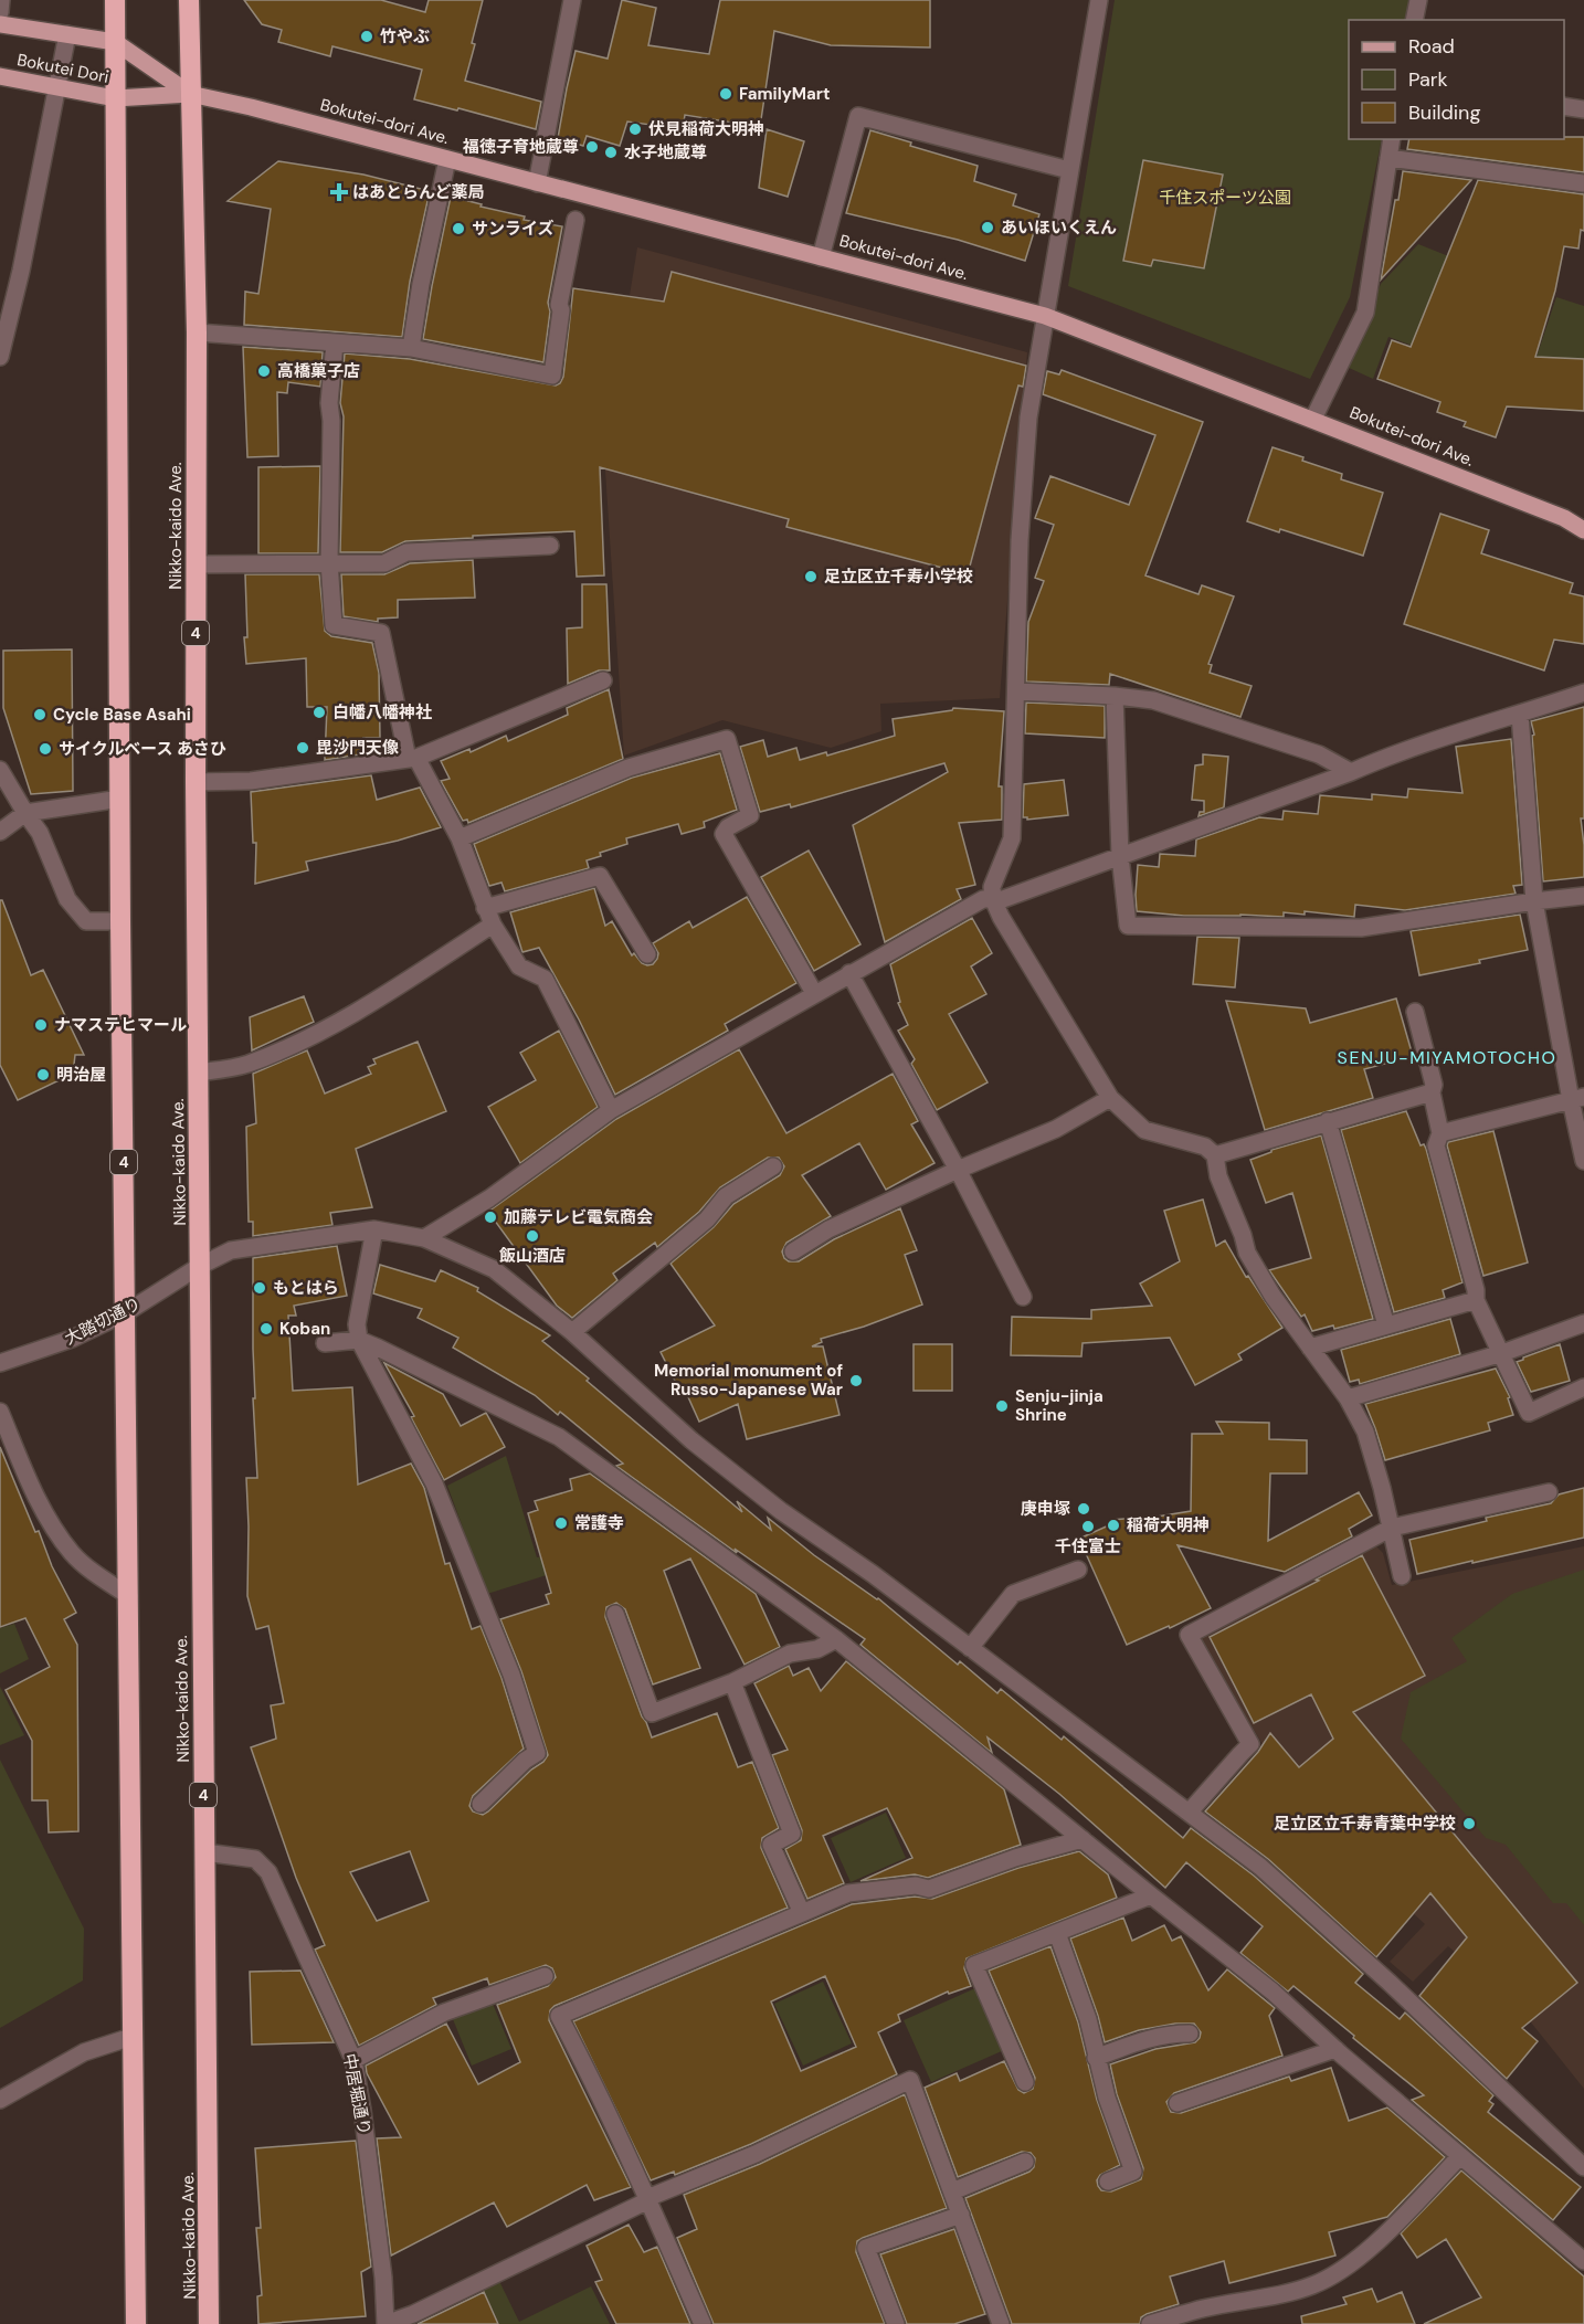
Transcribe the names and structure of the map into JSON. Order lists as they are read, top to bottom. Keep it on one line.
{"streets":{"highway":["Nikko-kaido Ave.","4"],"main road":["Bokutei Dori","Bokutei-dori Ave."],"street":["大踏切通り","中居堀通り"]},"crossings":[["Bokutei Dori","Bokutei-dori Ave."],["Bokutei Dori","Nikko-kaido Ave."],["Bokutei Dori","4"],["Bokutei-dori Ave.","Nikko-kaido Ave."],["Nikko-kaido Ave.","大踏切通り"],["Nikko-kaido Ave.","中居堀通り"],["4","大踏切通り"]],"districts":["SENJU-MIYAMOTOCHO"],"parks":["千住スポーツ公園"],"places":{"other":["竹やぶ","FamilyMart","伏見稲荷大明神","福徳子育地蔵尊","水子地蔵尊","あいほいくえん","サンライズ","高橋菓子店","足立区立千寿小学校","白幡八幡神社","Cycle Base Asahi","毘沙門天像","サイクルベース あさひ","ナマステヒマール","明治屋","加藤テレビ電気商会","飯山酒店","もとはら","Koban","Memorial monument of Russo-Japanese War","Senju-jinja Shrine","庚申塚","常護寺","稲荷大明神","千住富士","足立区立千寿青葉中学校"],"health":["はあとらんど薬局"]},"legend":["Road","Park","Building"]}
